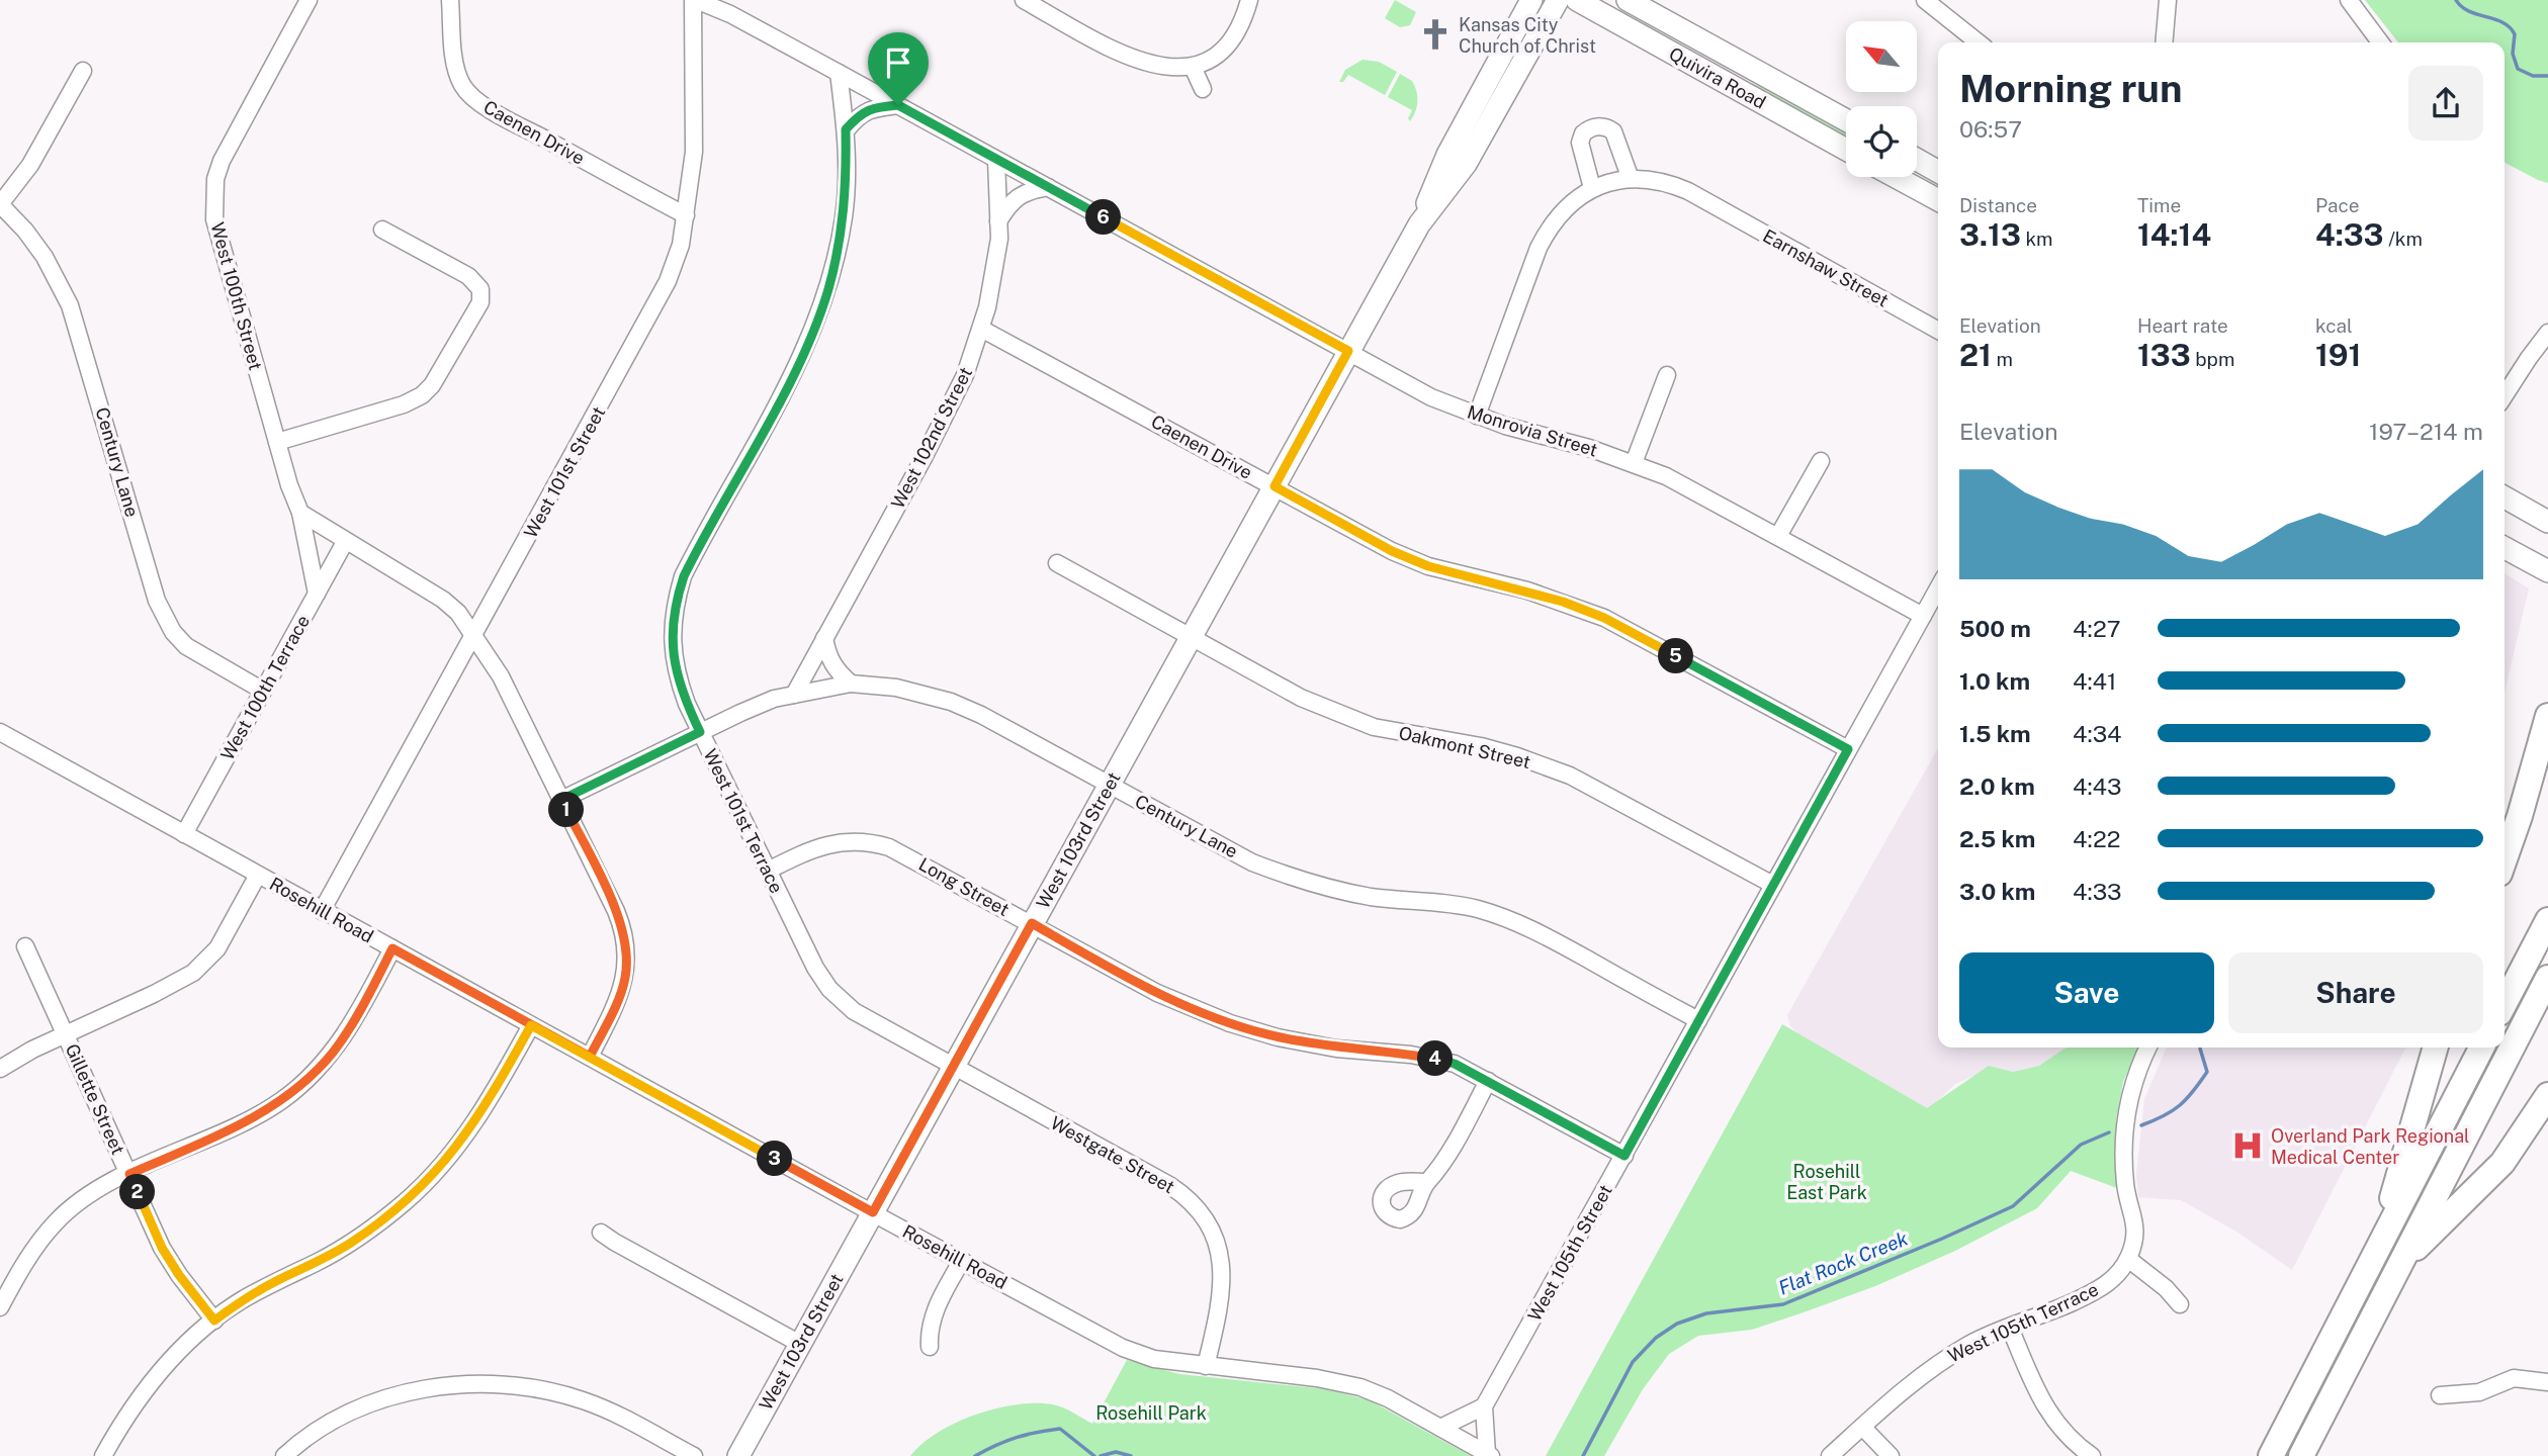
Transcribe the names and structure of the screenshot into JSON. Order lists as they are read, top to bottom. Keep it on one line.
{"streets":{"main road":["Quivira Road","West 103rd Street"],"street":["Caenen Drive","Earnshaw Street","West 100th Street","Monrovia Street","West 102nd Street","Century Lane","West 101st Street","West 100th Terrace","Oakmont Street","West 101st Terrace","Long Street","Rosehill Road","Gillette Street","Westgate Street","West 105th Street","West 105th Terrace"]},"crossings":[["Caenen Drive","West 102nd Street"],["Caenen Drive","West 101st Street"],["Caenen Drive","West 103rd Street"],["Caenen Drive","West 105th Street"],["West 100th Street","West 100th Terrace"],["Monrovia Street","West 102nd Street"],["Monrovia Street","West 101st Street"],["Monrovia Street","West 101st Terrace"],["Monrovia Street","West 103rd Street"],["Monrovia Street","West 105th Street"],["West 102nd Street","Century Lane"],["Century Lane","West 100th Terrace"],["Century Lane","West 101st Terrace"],["Century Lane","West 103rd Street"],["Century Lane","West 105th Street"],["West 101st Street","Rosehill Road"],["West 100th Terrace","Rosehill Road"],["Oakmont Street","West 103rd Street"],["Oakmont Street","West 105th Street"],["West 101st Terrace","West 103rd Street"],["West 101st Terrace","Long Street"],["West 101st Terrace","Westgate Street"],["West 103rd Street","Long Street"],["West 103rd Street","Rosehill Road"],["West 103rd Street","Westgate Street"],["Long Street","West 105th Street"],["Rosehill Road","Westgate Street"]],"water":["Flat Rock Creek"],"parks":["Rosehill East Park","Rosehill Park"],"places":{"church":["Kansas City Church of Christ"],"hospital":["Overland Park Regional Medical Center"]},"north":"top left","page":{"heading":["Morning run","06:57"],"stats":[["Distance","3.13 km"],["Time","14:14"],["Pace","4:33 /km"],["Elevation","21 m"],["Heart rate","133 bpm"],["kcal","191"]],"pins":["6","5","1","4","3","2"],"chart":["Elevation","197–214 m"],"list":[{"name":"500 m","note":"4:27"},{"name":"1.0 km","note":"4:41"},{"name":"1.5 km","note":"4:34"},{"name":"2.0 km","note":"4:43"},{"name":"2.5 km","note":"4:22"},{"name":"3.0 km","note":"4:33"}],"buttons":["Save","Share"]}}
